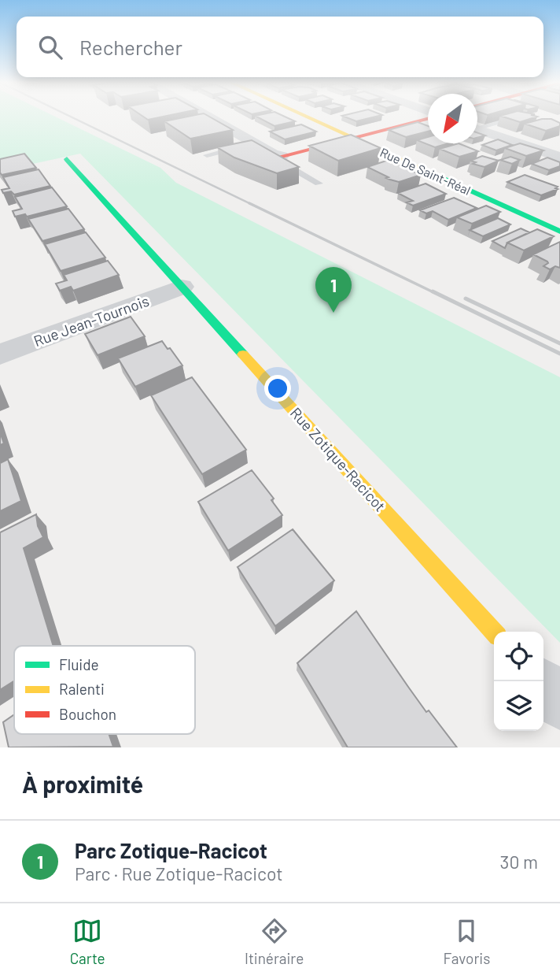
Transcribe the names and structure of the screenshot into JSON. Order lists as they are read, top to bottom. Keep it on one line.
{"streets":{"street":["Rue De Saint-Réal","Rue Jean-Tournois","Rue Zotique-Racicot"]},"crossings":[["Rue Jean-Tournois","Rue Zotique-Racicot"]],"legend":["Fluide","Ralenti","Bouchon"],"north":"bottom left","page":{"search":"Rechercher","pins":"1","heading":"À proximité","list":[{"mark":"1","name":"Parc Zotique-Racicot","note":"Parc · Rue Zotique-Racicot","value":"30 m"}],"nav":["Carte","Itinéraire","Favoris"]}}
